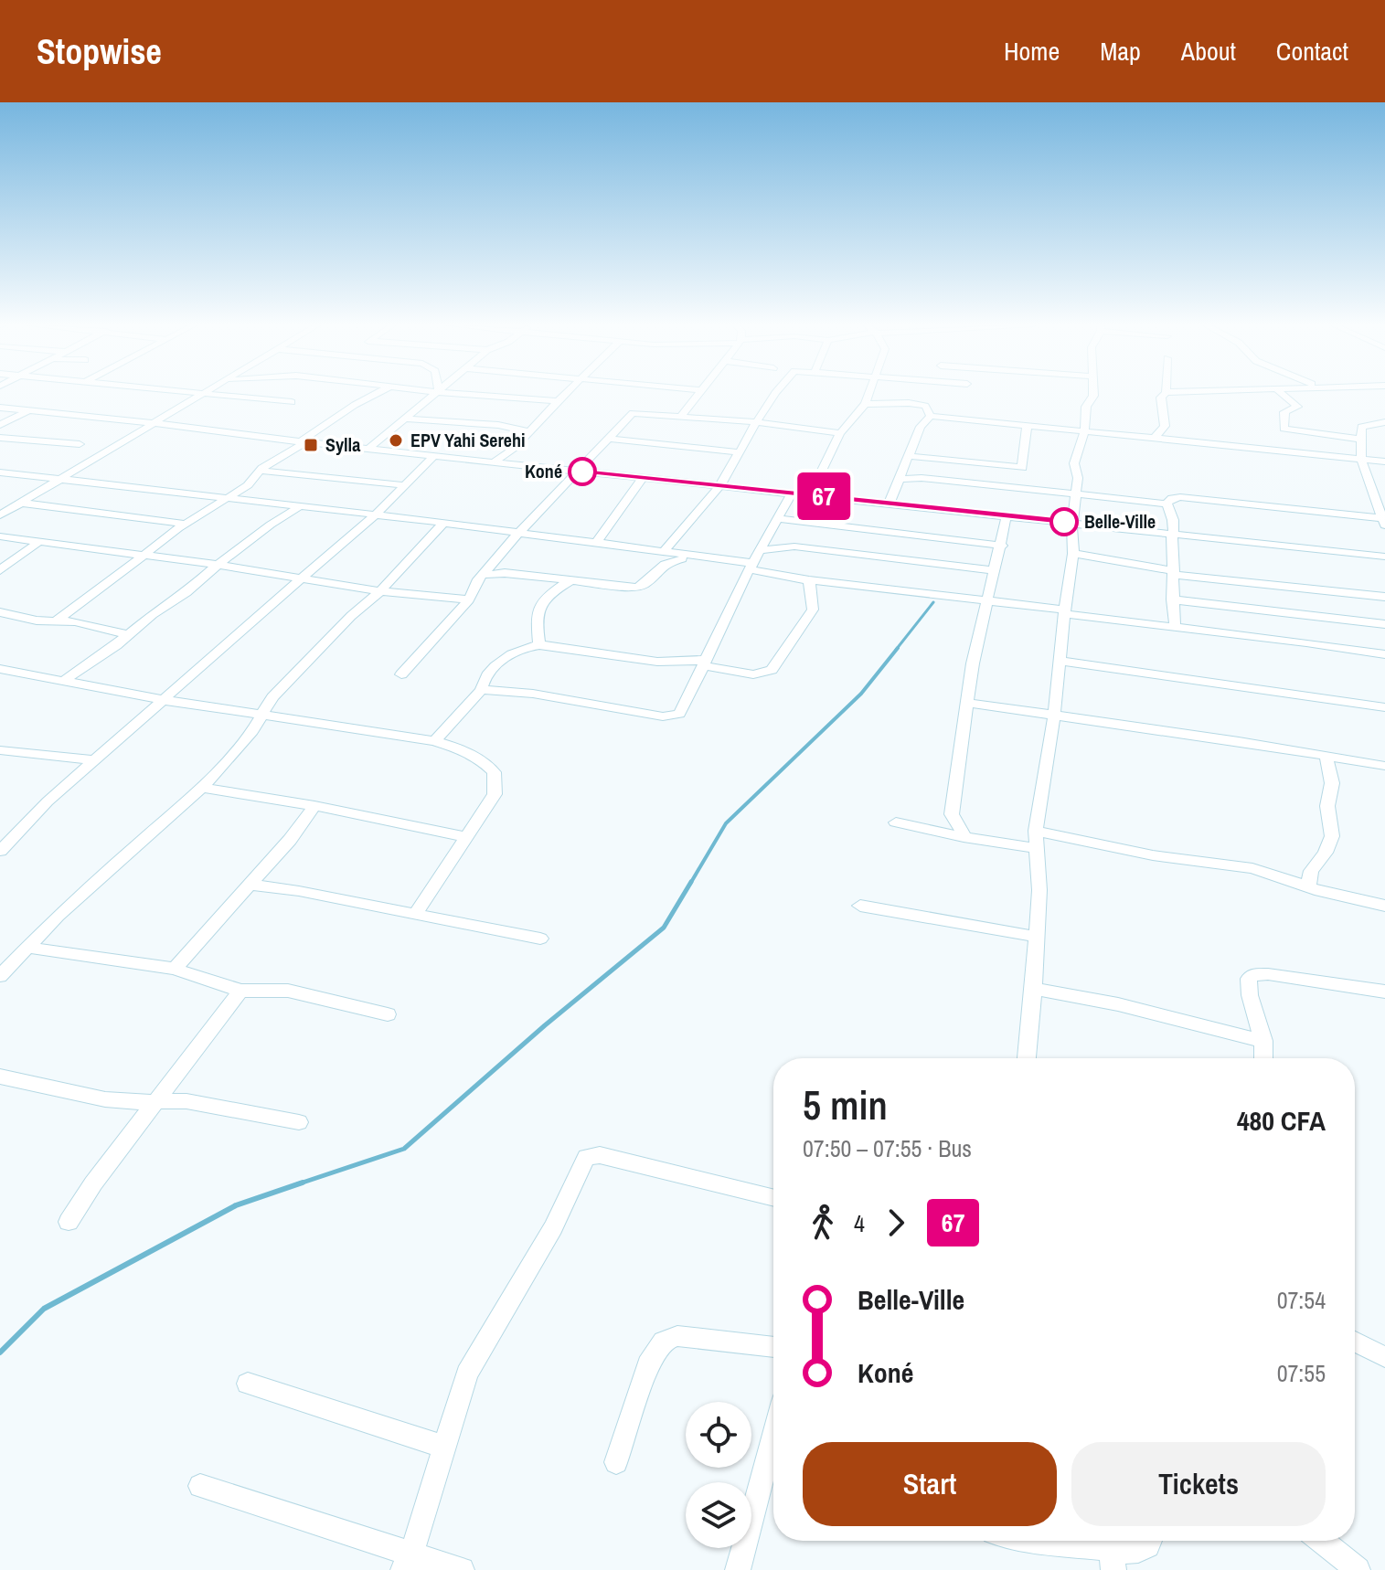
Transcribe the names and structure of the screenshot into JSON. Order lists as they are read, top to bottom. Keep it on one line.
{"places":{"other":["EPV Yahi Serehi","Koné","Belle-Ville"],"transit":["Sylla"]},"lines":["bus line 67"],"page":{"header":"Stopwise","nav":["Home","Map","About","Contact"],"on_map":"67","heading":["5 min","07:50 – 07:55 · Bus","480 CFA"],"legs":["4","67"],"list":[{"name":"Belle-Ville","value":"07:54"},{"name":"Koné","value":"07:55"}],"buttons":["Start","Tickets"]}}
